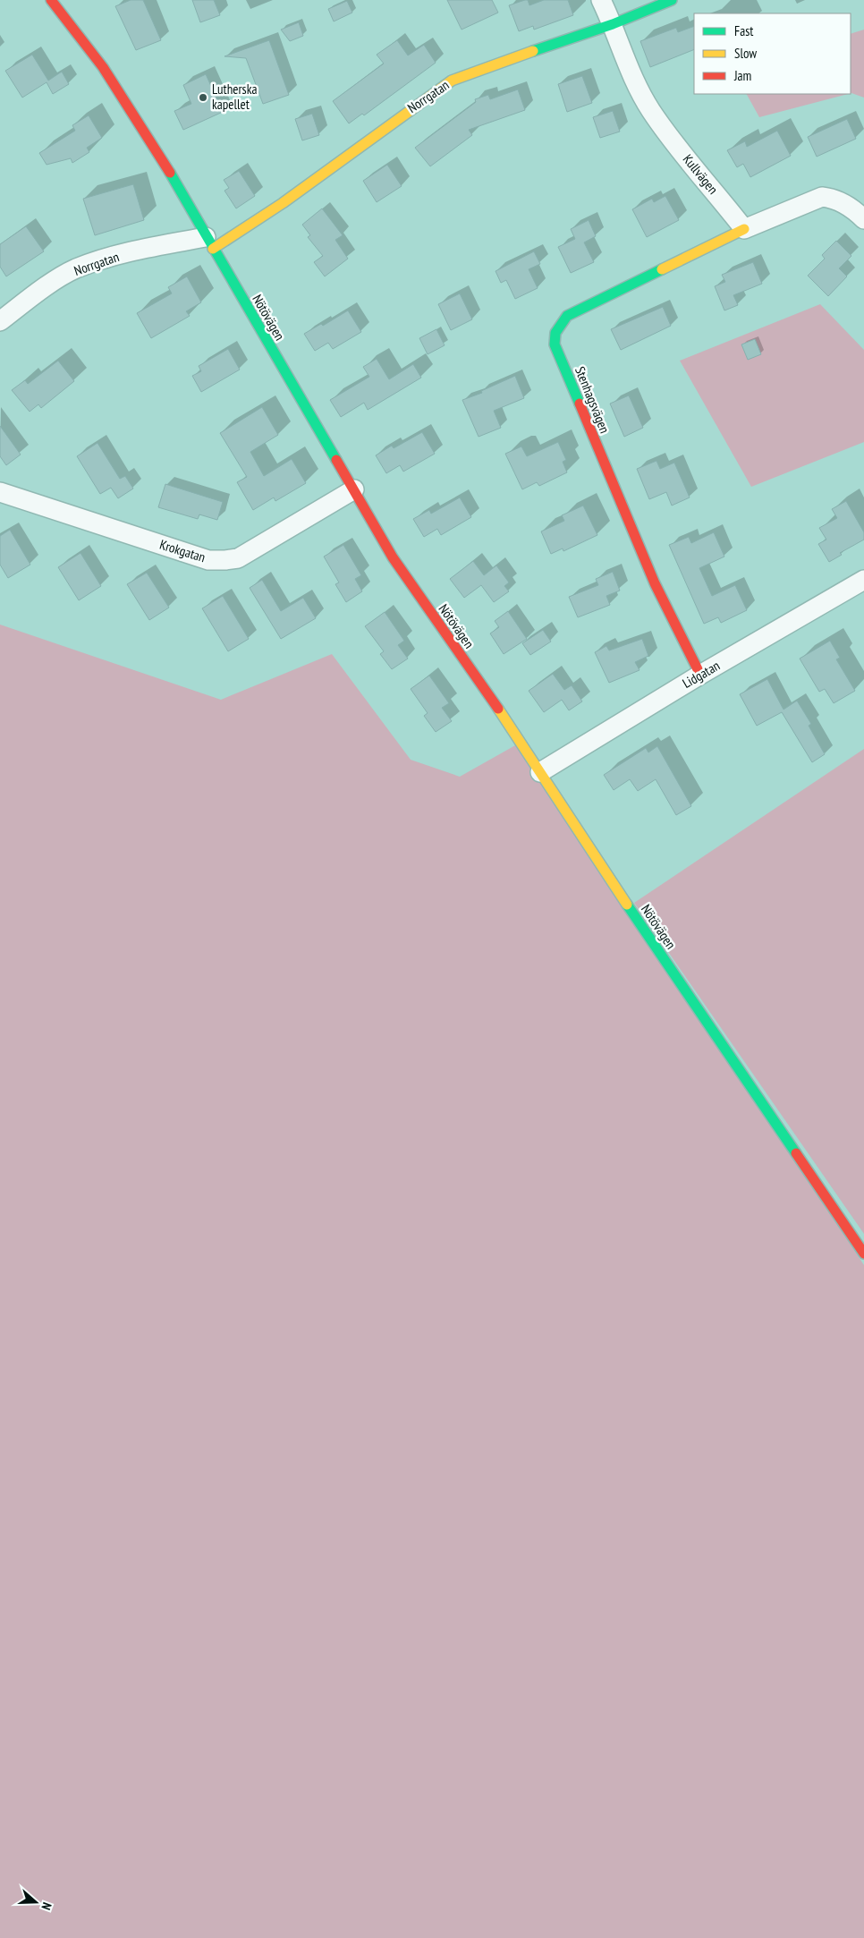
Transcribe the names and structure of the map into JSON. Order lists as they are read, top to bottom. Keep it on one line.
{"streets":{"street":["Norrgatan","Kullvägen","Nötövägen","Stenhagsvägen","Krokgatan","Lidgatan"]},"crossings":[["Norrgatan","Kullvägen"],["Norrgatan","Nötövägen"],["Kullvägen","Stenhagsvägen"],["Nötövägen","Krokgatan"],["Nötövägen","Lidgatan"],["Stenhagsvägen","Lidgatan"]],"places":["Lutherska kapellet"],"legend":["Fast","Slow","Jam"],"north":"right"}
